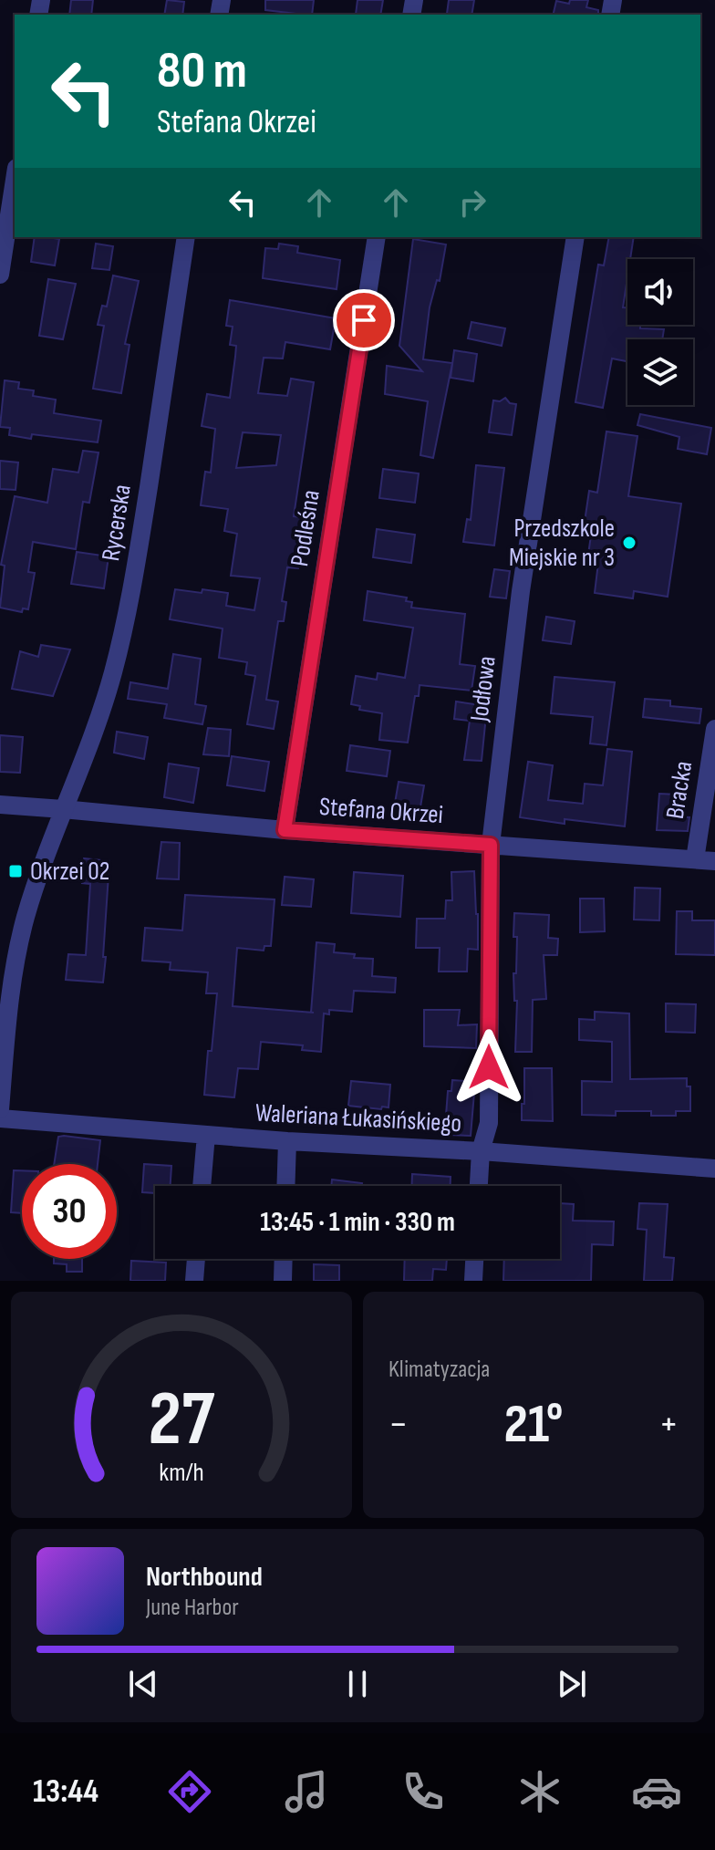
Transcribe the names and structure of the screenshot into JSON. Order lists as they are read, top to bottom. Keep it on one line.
{"streets":{"street":["Rycerska","Podleśna","Jodłowa","Bracka","Stefana Okrzei","Waleriana Łukasińskiego"]},"crossings":[["Rycerska","Stefana Okrzei"],["Podleśna","Stefana Okrzei"],["Jodłowa","Stefana Okrzei"],["Jodłowa","Waleriana Łukasińskiego"],["Bracka","Stefana Okrzei"]],"places":{"other":["Przedszkole Miejskie nr 3"],"transit":["Okrzei 02"]},"page":{"turn":["80 m","Stefana Okrzei"],"limit":"30","trip":"13:45 · 1 min · 330 m","tile":"Klimatyzacja","heat":["−","21°","+"],"song":["Northbound","June Harbor"],"tabs":"13:44","gauge":["27","km/h"]}}
